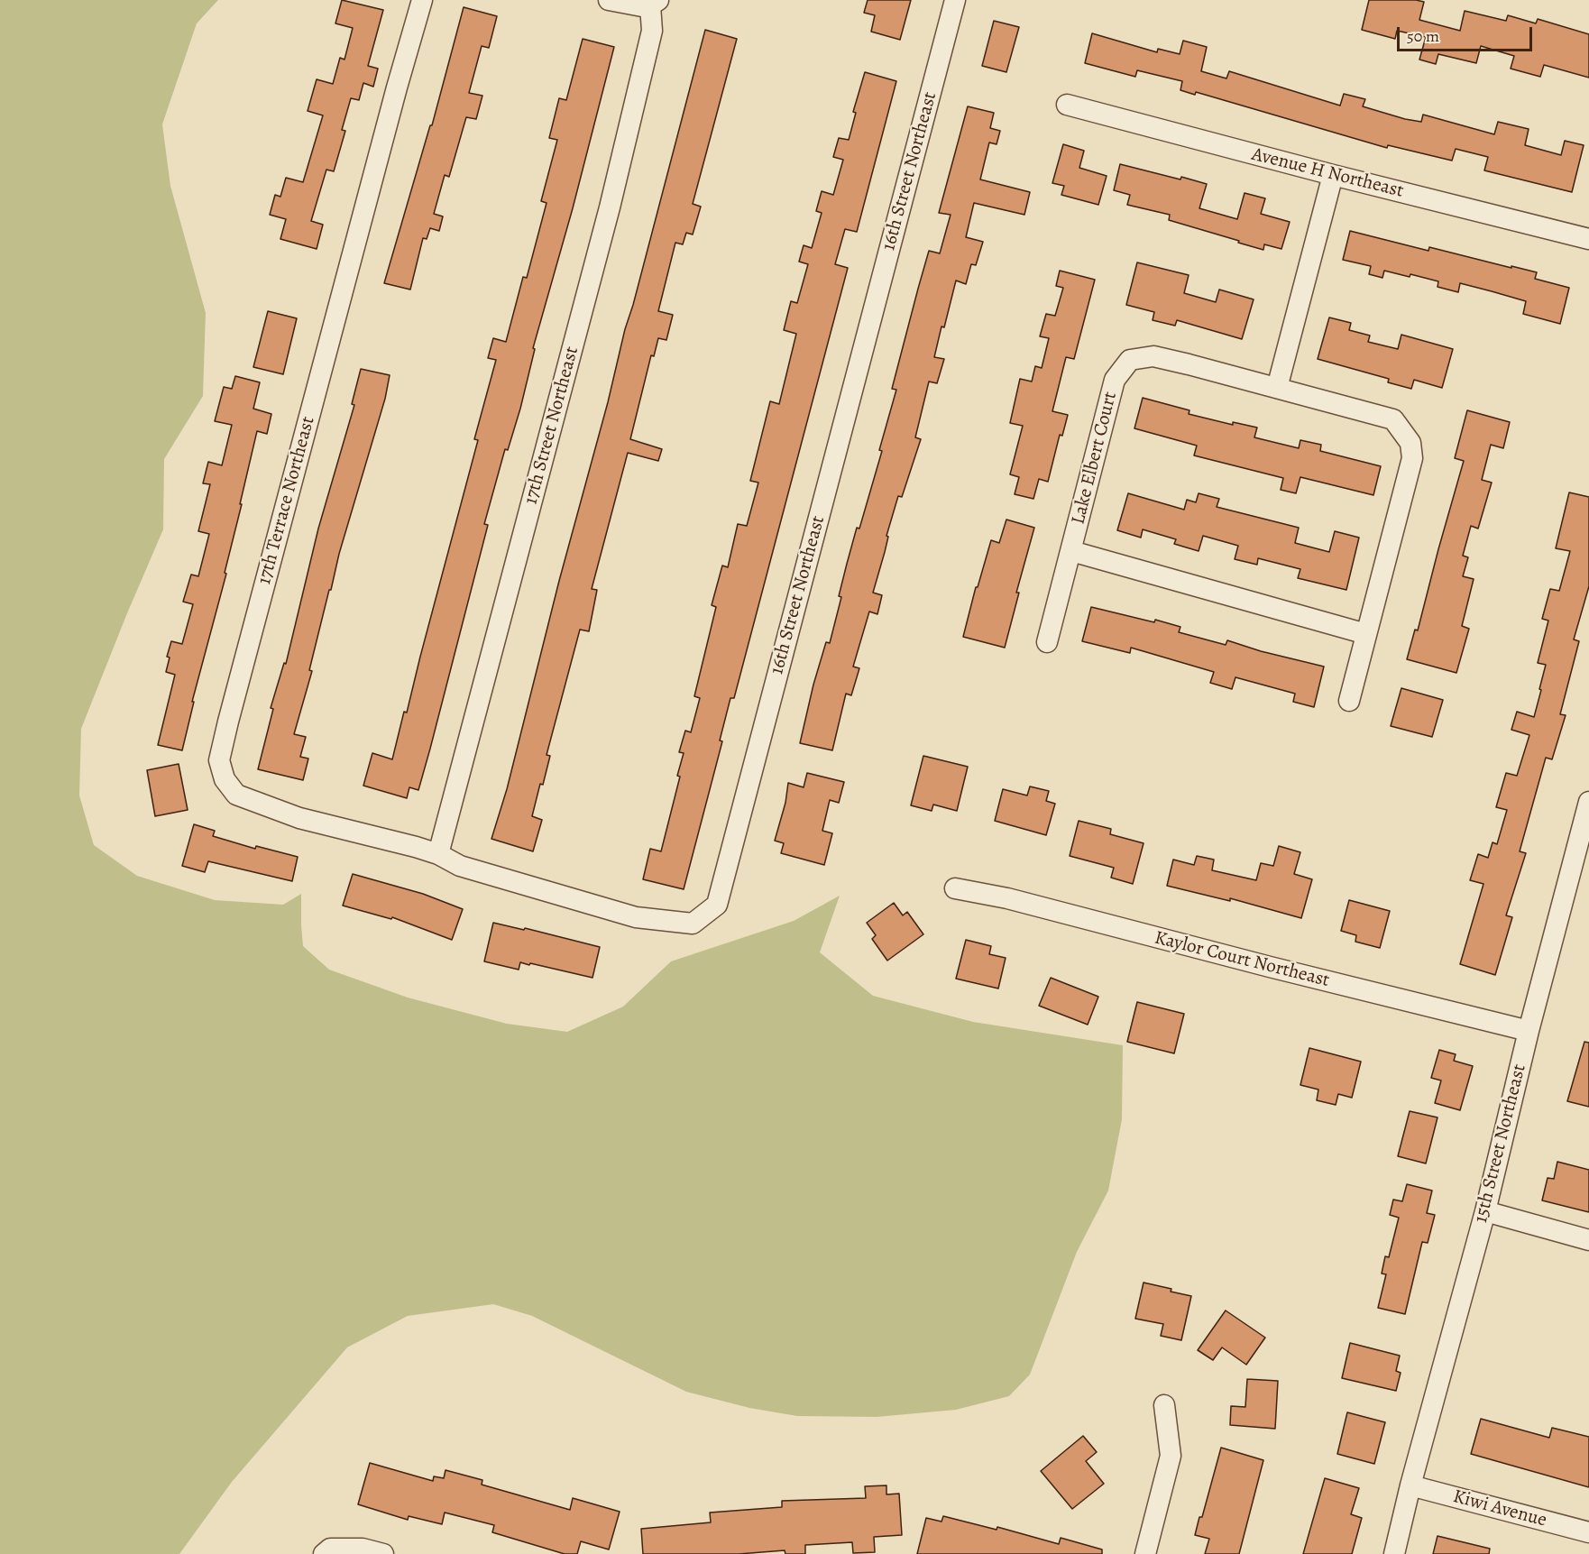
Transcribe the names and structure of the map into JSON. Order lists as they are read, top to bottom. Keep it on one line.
{"streets":{"street":["16th Street Northeast","Avenue H Northeast","17th Street Northeast","Lake Elbert Court","17th Terrace Northeast","Kaylor Court Northeast","15th Street Northeast","Kiwi Avenue"]},"crossings":[["16th Street Northeast","17th Street Northeast"],["16th Street Northeast","17th Terrace Northeast"],["17th Street Northeast","17th Terrace Northeast"],["Kaylor Court Northeast","15th Street Northeast"],["15th Street Northeast","Kiwi Avenue"]],"scale_bar":"50 m"}
